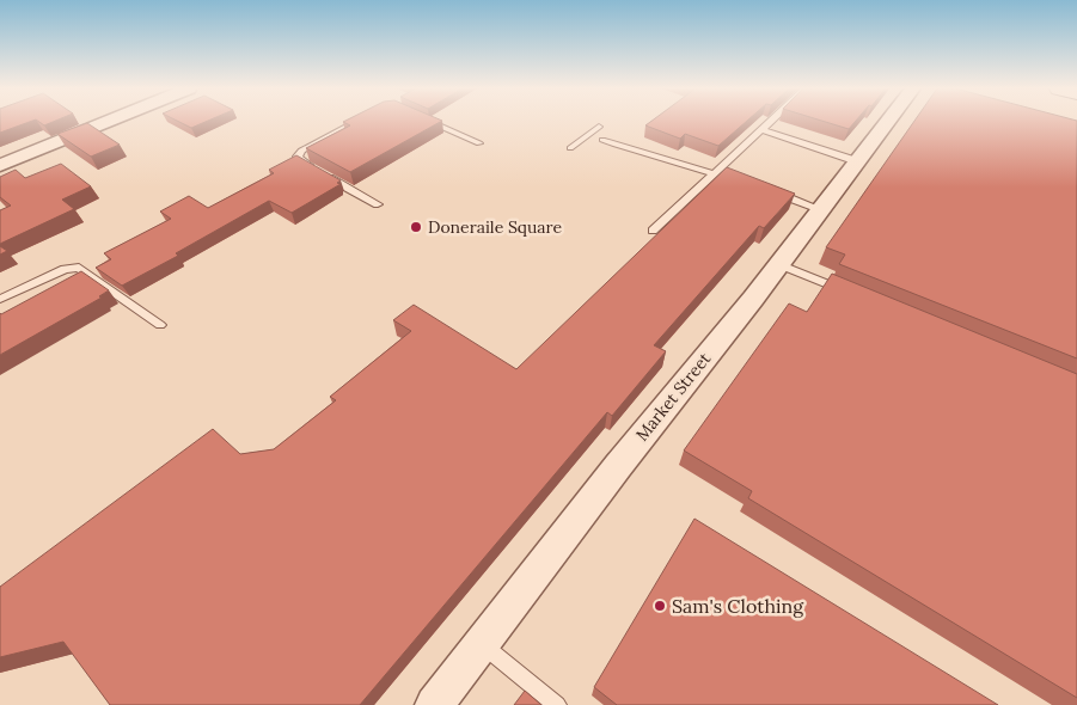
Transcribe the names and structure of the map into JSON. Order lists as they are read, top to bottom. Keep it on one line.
{"streets":{"street":["Market Street"]},"places":["Doneraile Square","Sam's Clothing"]}
